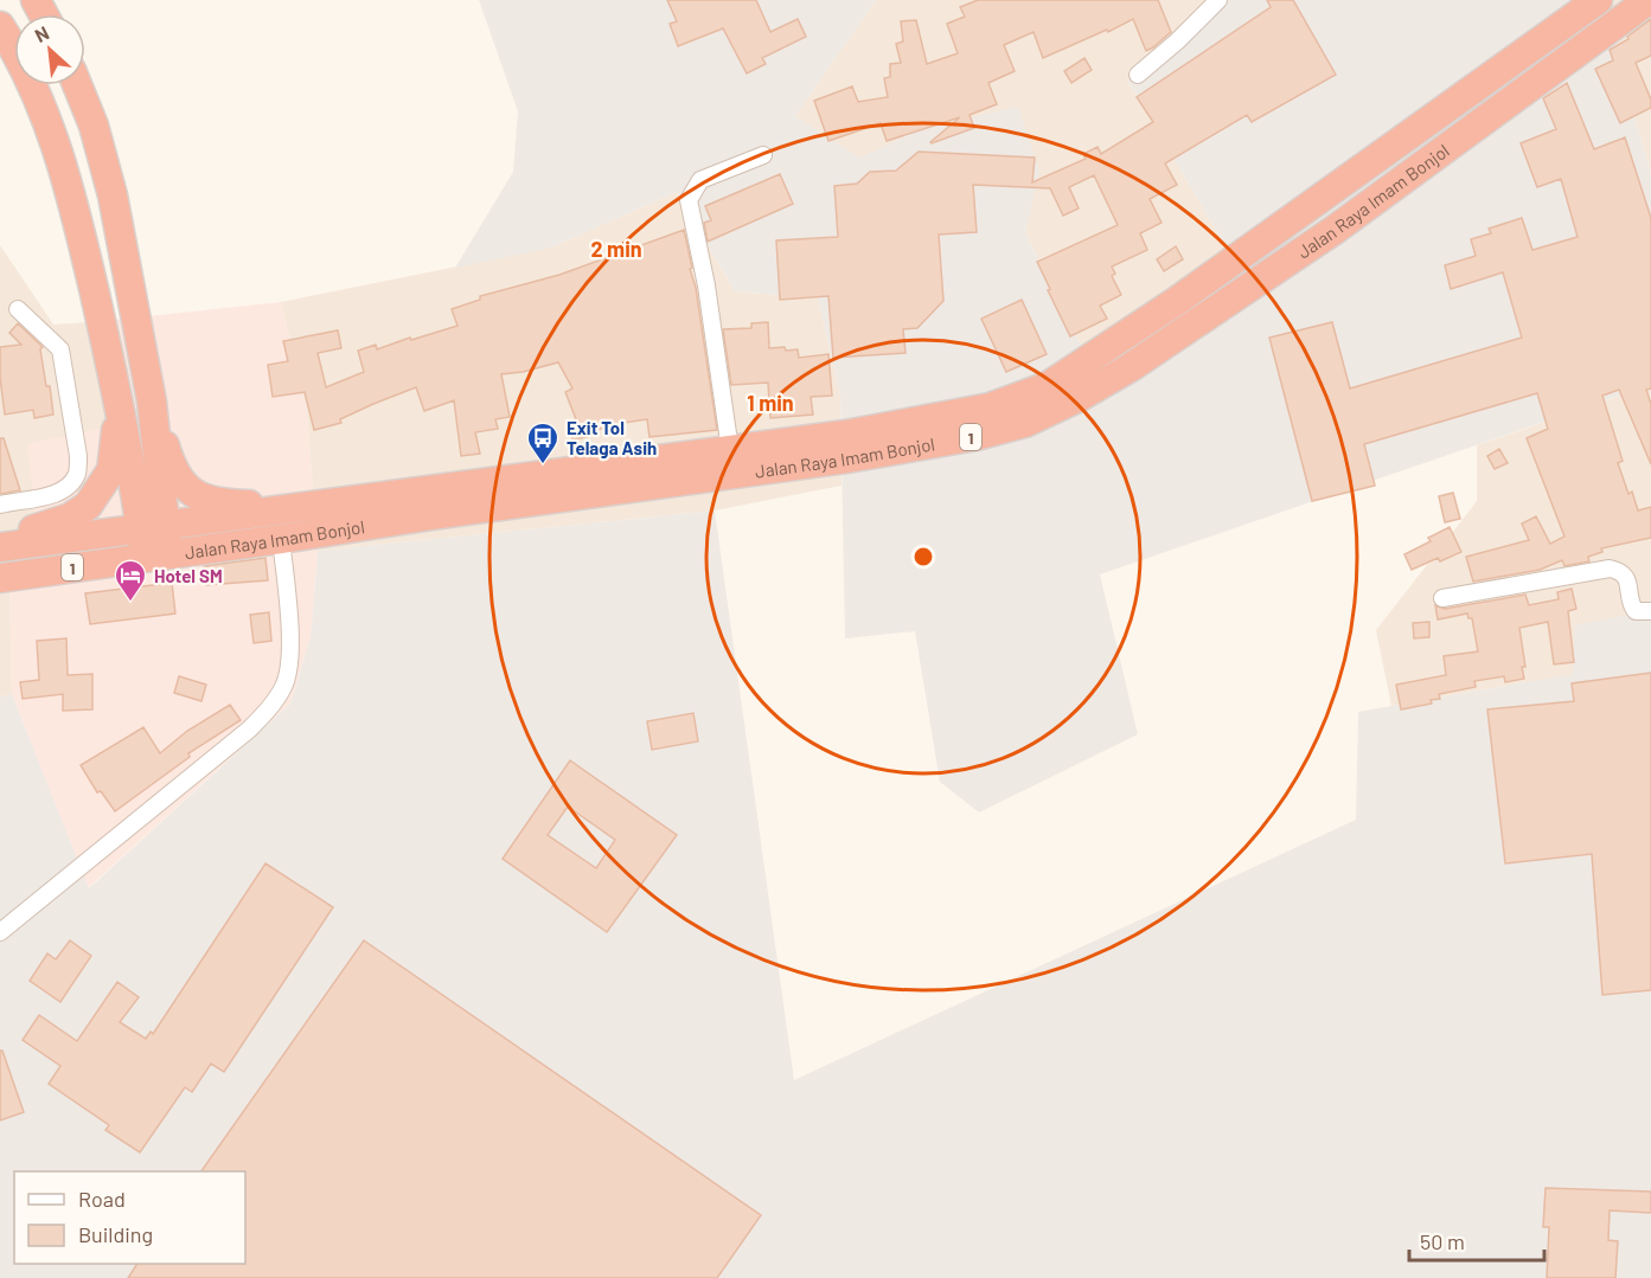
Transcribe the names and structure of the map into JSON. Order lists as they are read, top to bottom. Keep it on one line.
{"streets":{"highway":["Jalan Raya Imam Bonjol","1"]},"places":{"bus stop":["Exit Tol Telaga Asih"],"hotel":["Hotel SM"]},"legend":["Road","Building"],"scale_bar":"50 m","north":"top left","rings":["2 min","1 min"]}
